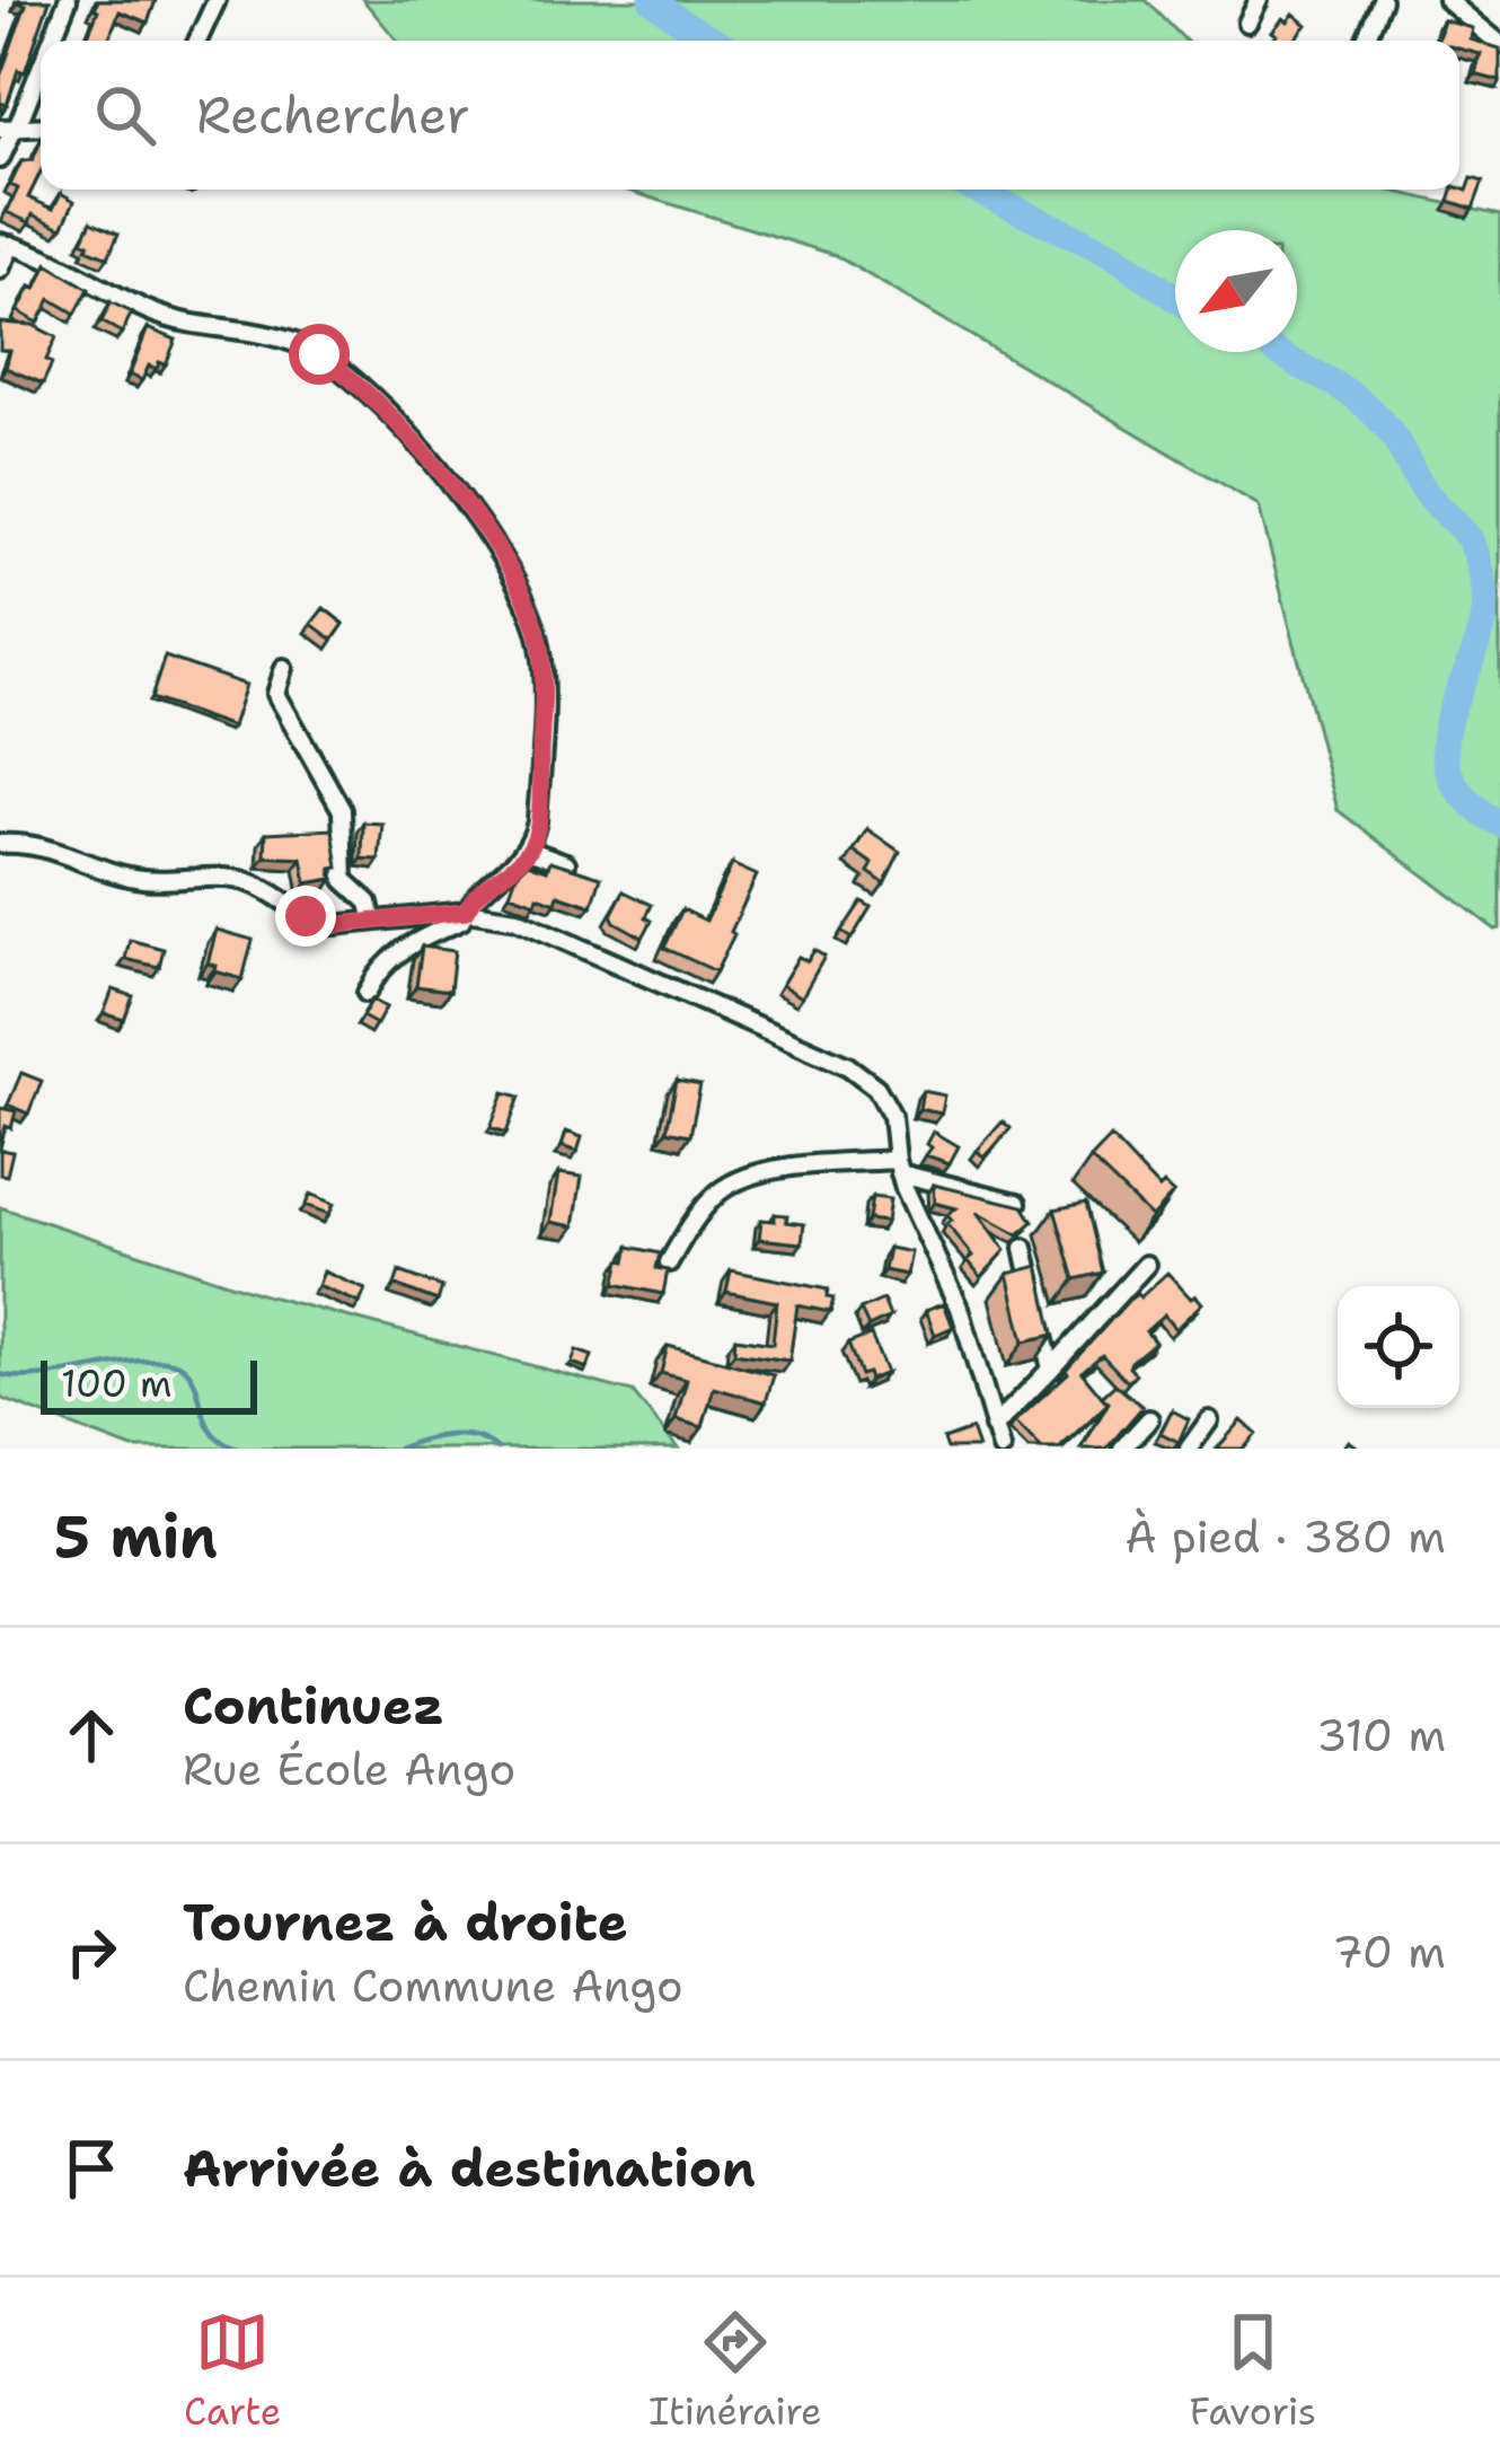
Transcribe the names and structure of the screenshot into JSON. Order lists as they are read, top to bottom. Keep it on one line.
{"scale_bar":"100 m","north":"bottom left","page":{"search":"Rechercher","scale":"100 m","heading":["5 min","À pied · 380 m"],"list":[["Continuez","Rue École Ango","310 m"],["Tournez à droite","Chemin Commune Ango","70 m"],"Arrivée à destination"],"nav":["Carte","Itinéraire","Favoris"]}}
